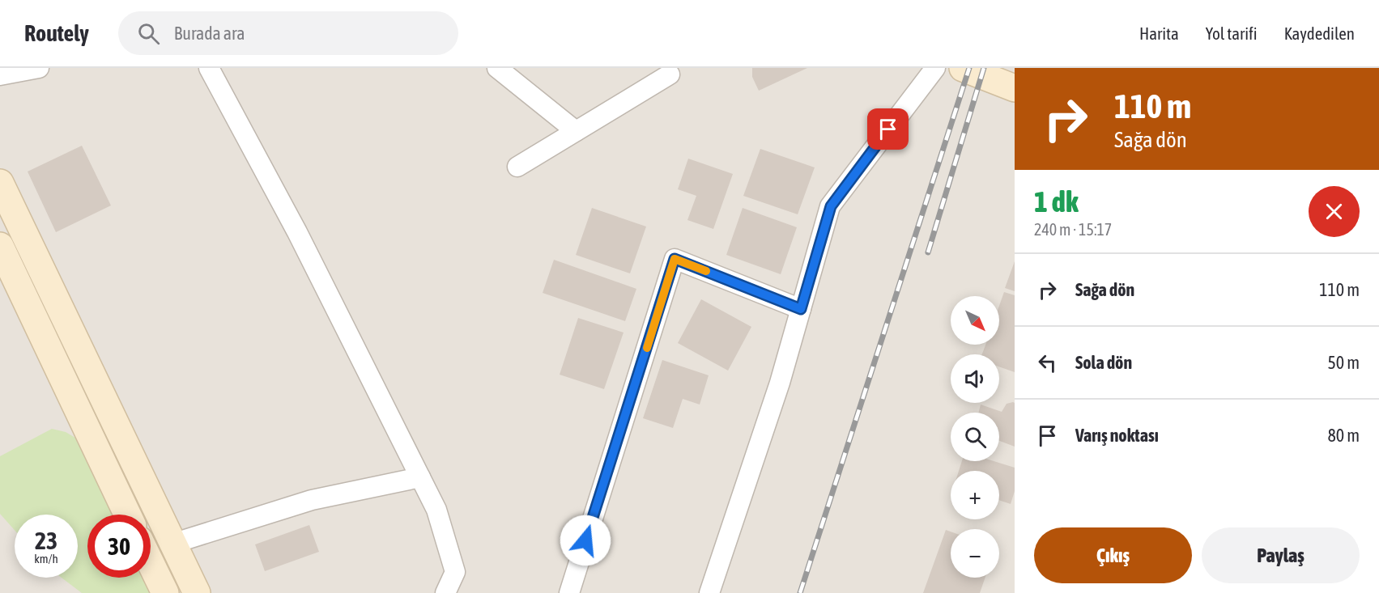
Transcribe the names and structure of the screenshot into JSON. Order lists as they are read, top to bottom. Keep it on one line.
{"north":"bottom right","page":{"header":"Routely","search":"Burada ara","nav":["Harita","Yol tarifi","Kaydedilen"],"turn":["110 m","Sağa dön"],"heading":["1 dk","240 m · 15:17"],"list":[{"name":"Sağa dön","value":"110 m"},{"name":"Sola dön","value":"50 m"},{"name":"Varış noktası","value":"80 m"}],"map_buttons":["+","−"],"speed":"23 km/h","limit":"30","buttons":["Çıkış","Paylaş"]}}
